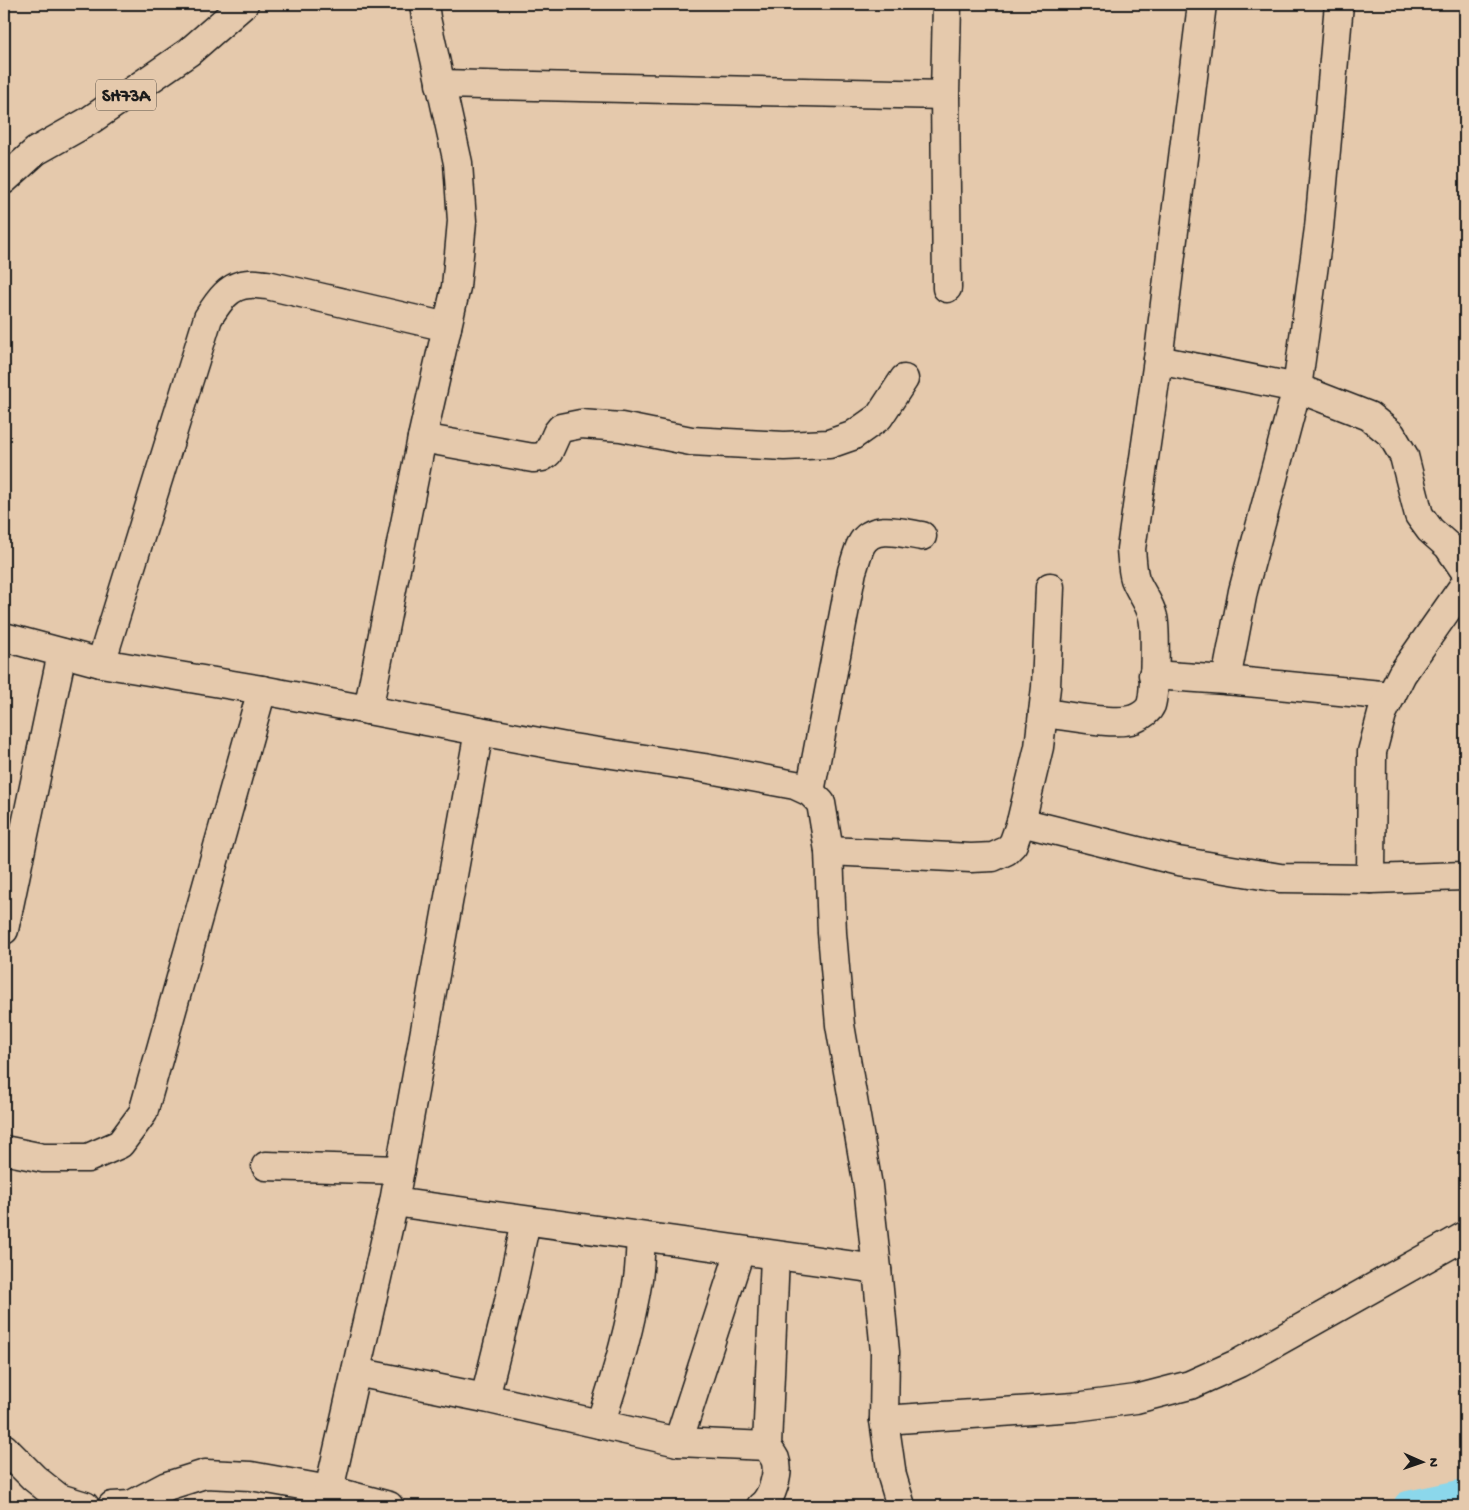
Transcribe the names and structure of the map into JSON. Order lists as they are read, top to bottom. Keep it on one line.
{"streets":{"street":["SH73A"]},"north":"right"}
